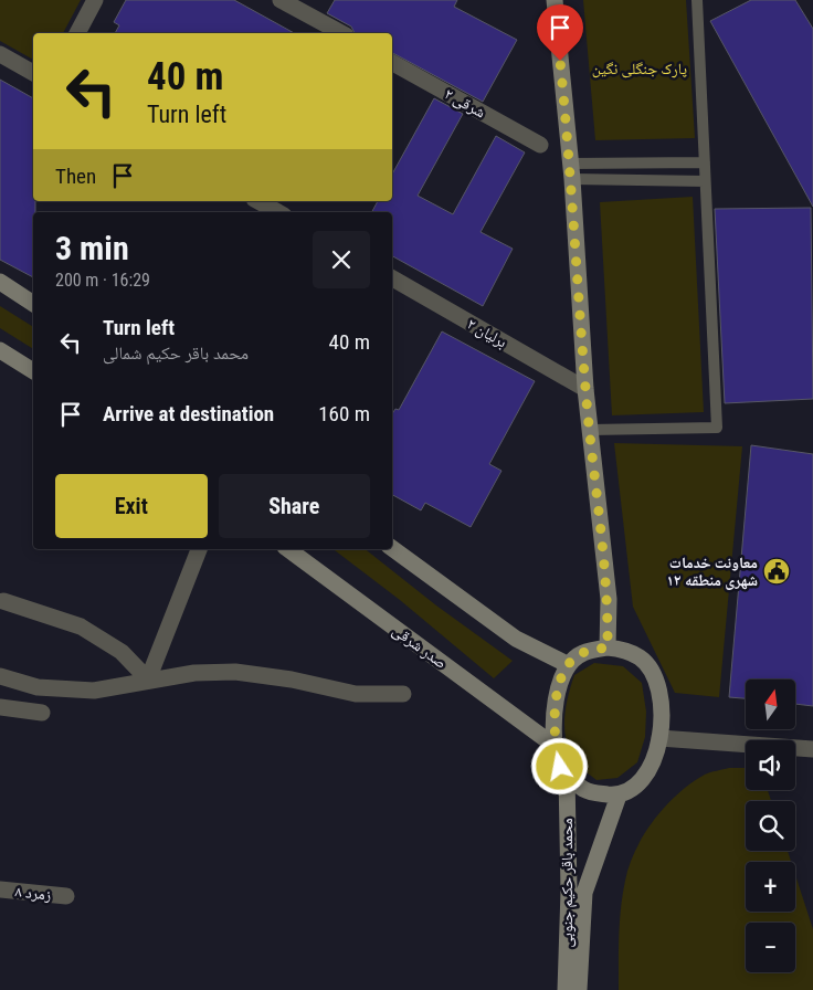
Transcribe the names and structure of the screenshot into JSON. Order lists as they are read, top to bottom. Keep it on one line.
{"streets":{"street":["۲ شرقی","برلیان ۲","صدر شرقی","محمد باقر حکیم جنوبی","زمرد ۸"]},"crossings":[["صدر شرقی","محمد باقر حکیم جنوبی"]],"parks":["پارک جنگلی نگین"],"places":{"public building":["معاونت خدمات شهری منطقه ۱۲"]},"north":"top","page":{"turn":["40 m","Turn left"],"then":"Then","heading":["3 min","200 m · 16:29"],"list":[{"name":"Turn left","note":"محمد باقر حکیم شمالی","value":"40 m"},{"name":"Arrive at destination","value":"160 m"}],"buttons":["Exit","Share"],"map_buttons":["+","−"]}}
